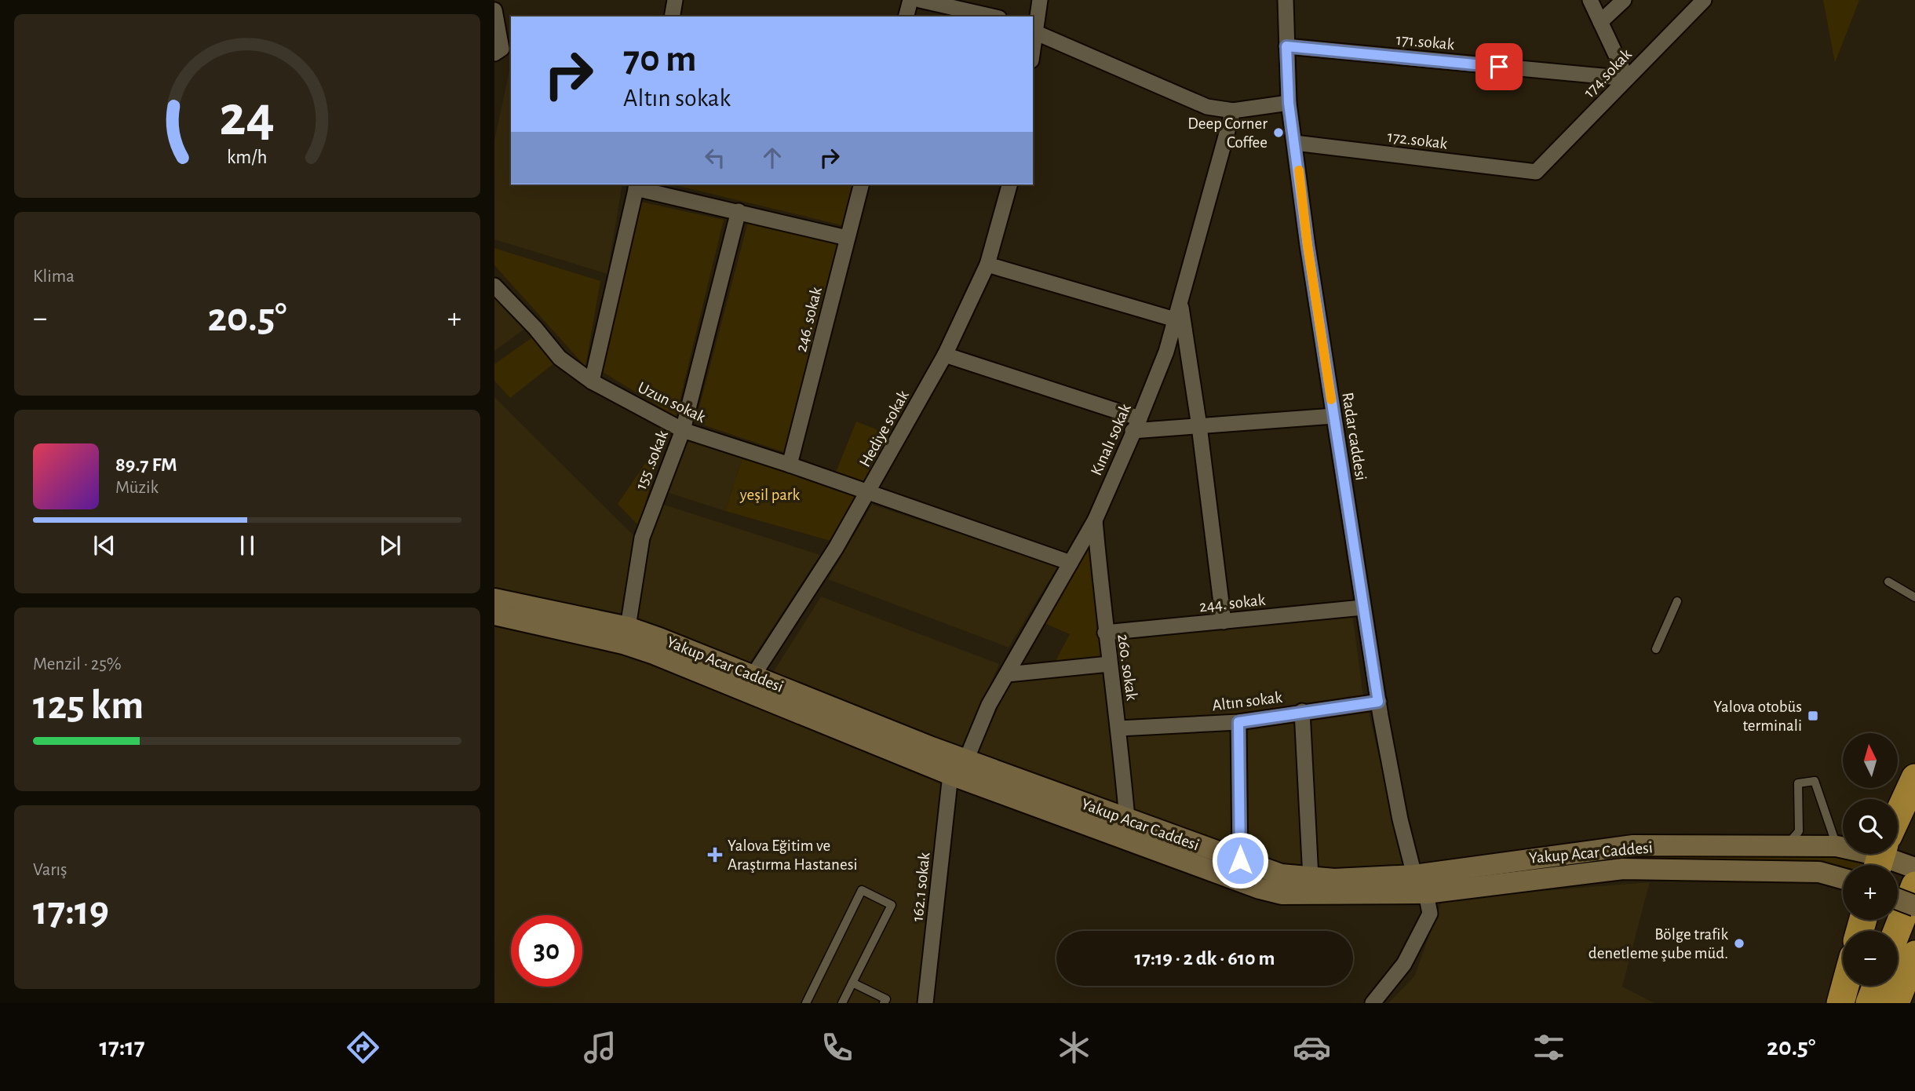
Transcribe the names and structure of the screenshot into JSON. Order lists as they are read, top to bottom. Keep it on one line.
{"streets":{"street":["171.sokak","174.sokak","172.sokak","246. sokak","Uzun sokak","Hediye sokak","Radar caddesi","Kınalı sokak","155 .sokak","244. sokak","Yakup Acar Caddesi","260. sokak","Altın sokak","162.1 sokak"]},"crossings":[["171.sokak","174.sokak"],["171.sokak","Radar caddesi"],["174.sokak","172.sokak"],["172.sokak","Radar caddesi"],["246. sokak","Uzun sokak"],["Uzun sokak","Hediye sokak"],["Uzun sokak","Kınalı sokak"],["Uzun sokak","155 .sokak"],["Hediye sokak","Yakup Acar Caddesi"],["Radar caddesi","244. sokak"],["Radar caddesi","Yakup Acar Caddesi"],["Radar caddesi","Altın sokak"],["Kınalı sokak","Yakup Acar Caddesi"],["Kınalı sokak","260. sokak"],["155 .sokak","Yakup Acar Caddesi"],["244. sokak","260. sokak"],["Yakup Acar Caddesi","260. sokak"],["Yakup Acar Caddesi","162.1 sokak"],["260. sokak","Altın sokak"]],"parks":["yeşil park"],"places":{"other":["Deep Corner Coffee","Bölge trafik denetleme şube müd."],"transit":["Yalova otobüs terminali"],"health":["Yalova Eğitim ve Araştırma Hastanesi"]},"north":"top","page":{"turn":["70 m","Altın sokak"],"tile":["Klima",["Menzil · 25%","125 km"],["Varış","17:19"]],"heat":["−","20.5°","+"],"song":["89.7 FM","Müzik"],"map_buttons":["+","−"],"limit":"30","trip":"17:19 · 2 dk · 610 m","tabs":["17:17","20.5°"],"gauge":["24","km/h"]}}
